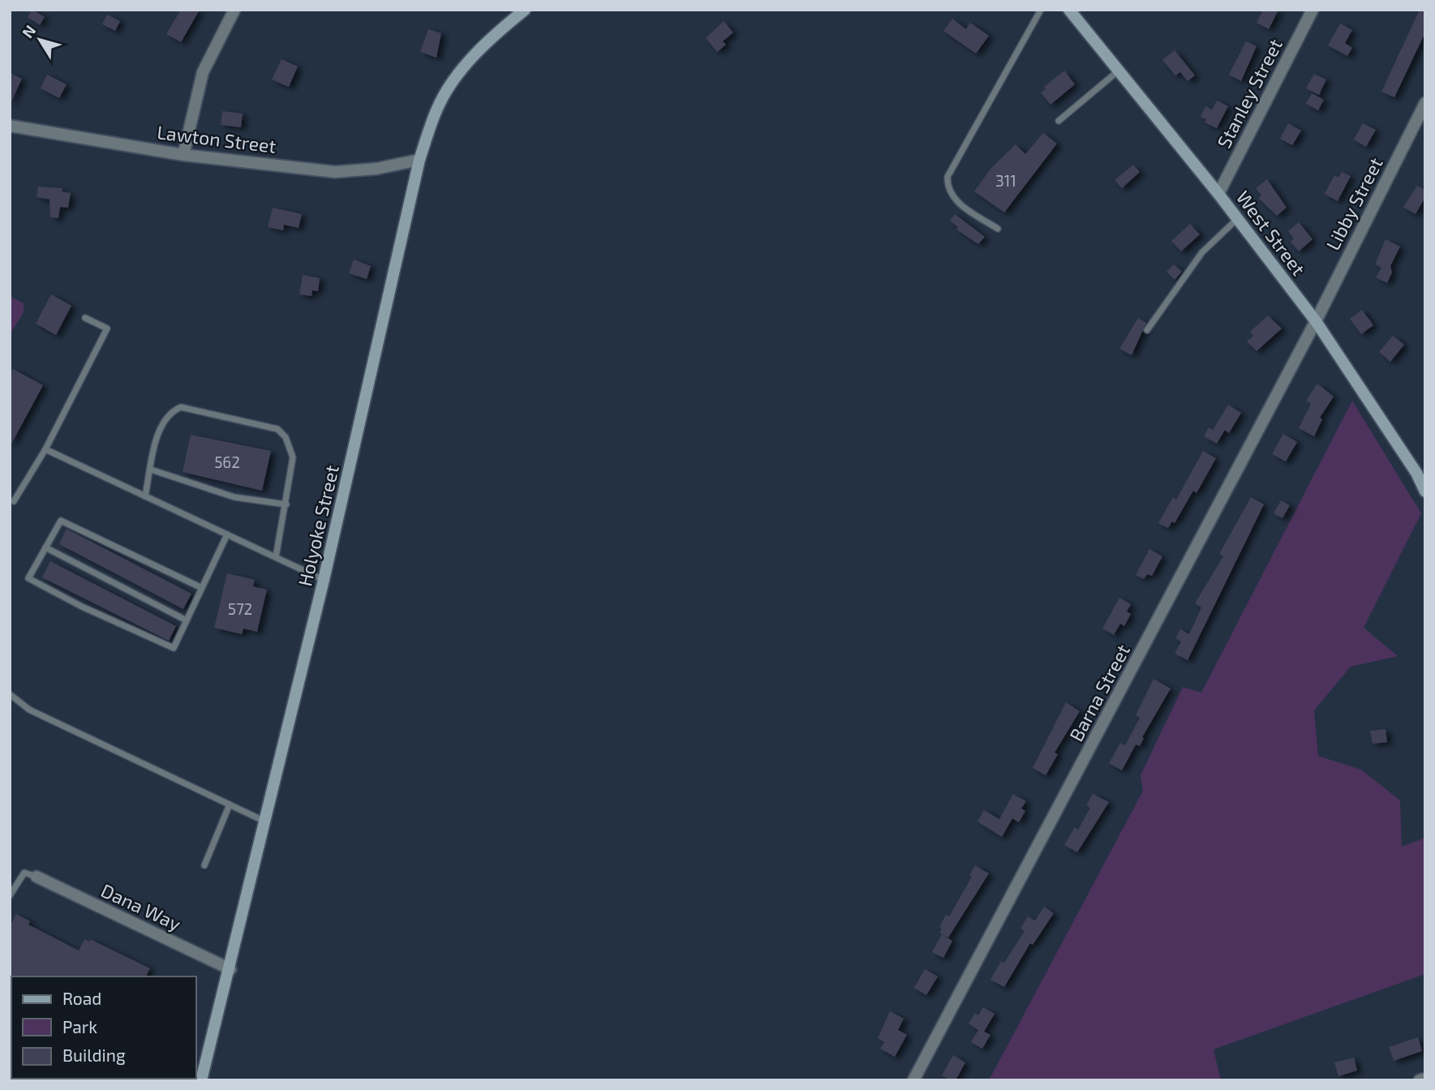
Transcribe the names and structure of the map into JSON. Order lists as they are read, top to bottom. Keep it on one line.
{"streets":{"main road":["West Street","Holyoke Street"],"street":["Stanley Street","Lawton Street","Libby Street","Barna Street","Dana Way"]},"crossings":[["Stanley Street","West Street"],["Lawton Street","Holyoke Street"],["Libby Street","West Street"],["Libby Street","Barna Street"],["West Street","Barna Street"],["Holyoke Street","Dana Way"]],"house_numbers":["311","562","572"],"legend":["Road","Park","Building"],"north":"top left"}
